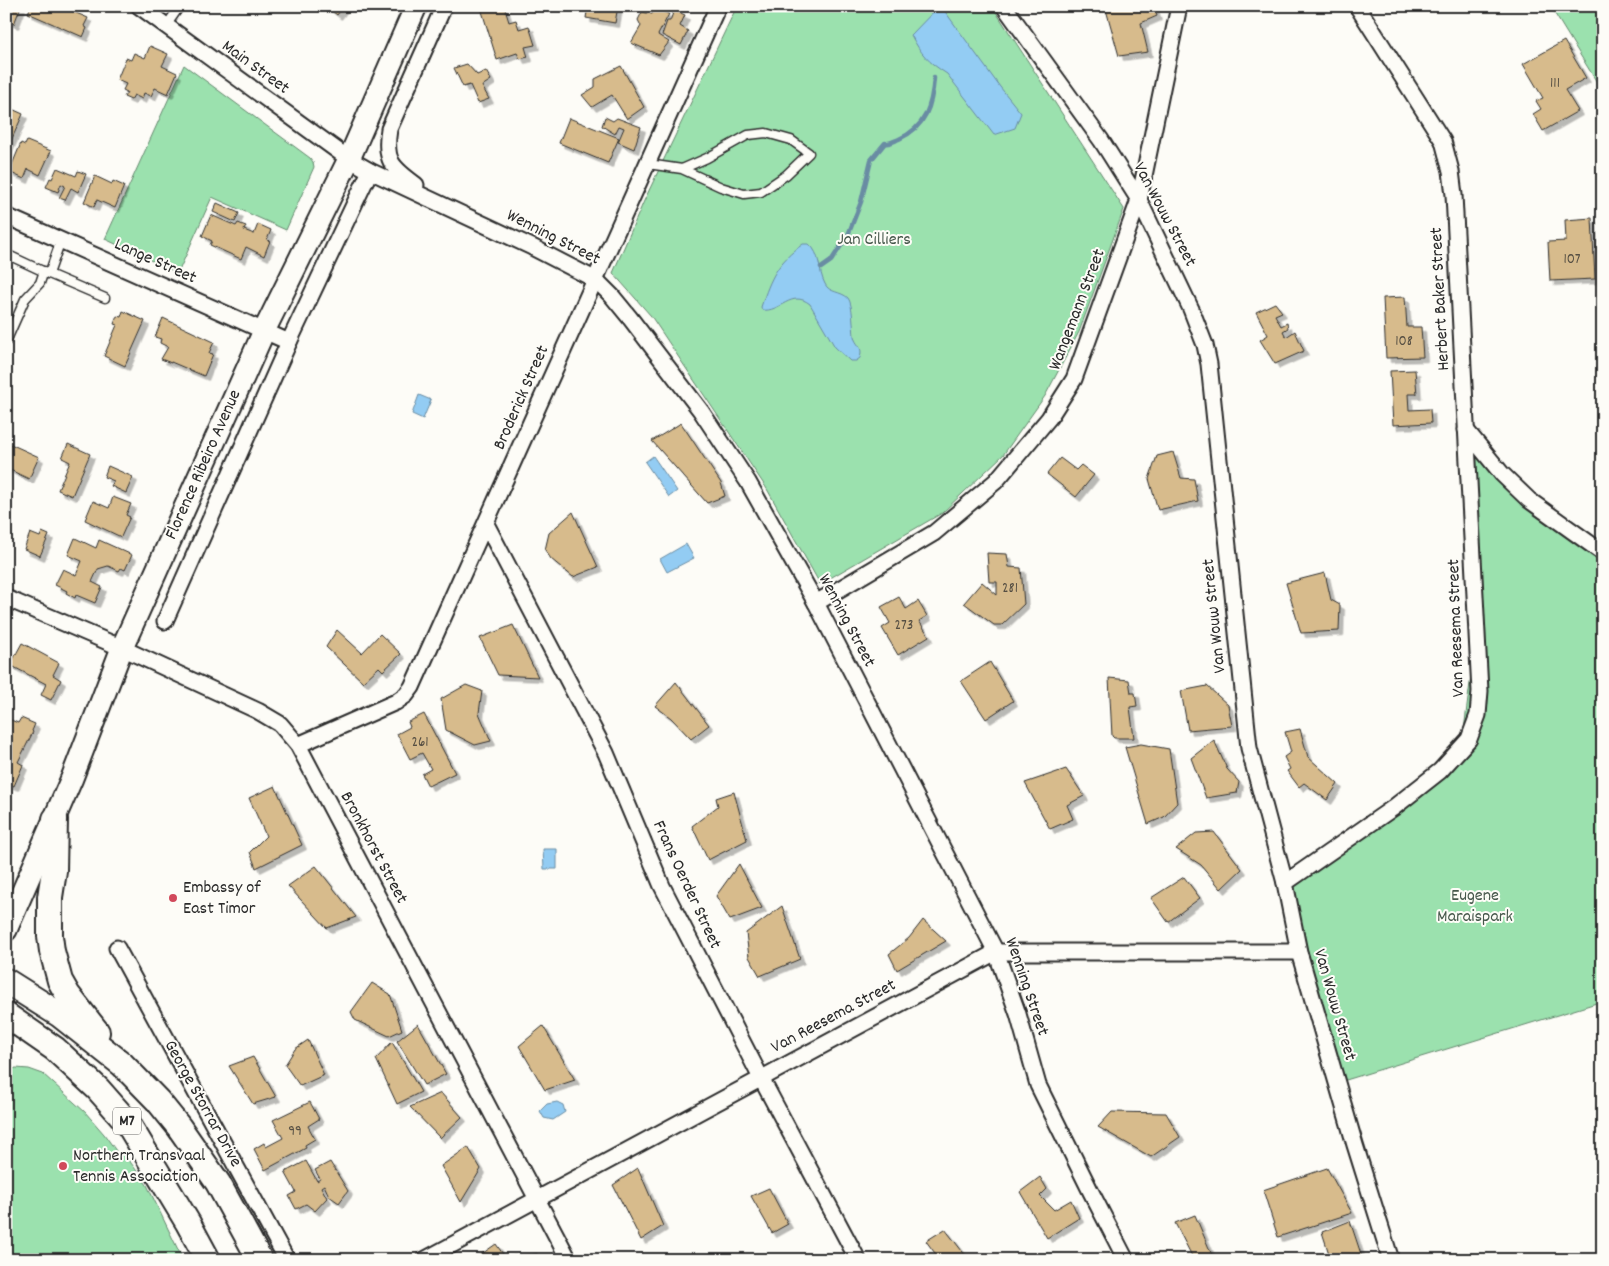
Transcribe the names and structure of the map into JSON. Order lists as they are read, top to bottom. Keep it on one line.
{"streets":{"main road":["Florence Ribeiro Avenue","George Storrar Drive","M7"],"street":["Main Street","Van Wouw Street","Wenning Street","Lange Street","Herbert Baker Street","Wangemann Street","Broderick Street","Van Reesema Street","Bronkhorst Street","Frans Oerder Street"]},"crossings":[["Main Street","Wenning Street"],["Main Street","Florence Ribeiro Avenue"],["Van Wouw Street","Wangemann Street"],["Van Wouw Street","Van Reesema Street"],["Wenning Street","Wangemann Street"],["Wenning Street","Broderick Street"],["Wenning Street","Florence Ribeiro Avenue"],["Wenning Street","Van Reesema Street"],["Lange Street","Florence Ribeiro Avenue"],["Herbert Baker Street","Van Reesema Street"],["Broderick Street","Bronkhorst Street"],["Broderick Street","Frans Oerder Street"],["Florence Ribeiro Avenue","Bronkhorst Street"],["Van Reesema Street","Bronkhorst Street"],["Van Reesema Street","Frans Oerder Street"]],"parks":["Jan Cilliers","Eugene Maraispark"],"places":["Embassy of East Timor","Northern Transvaal Tennis Association"],"house_numbers":["111","107","108","281","273","261","99"]}
